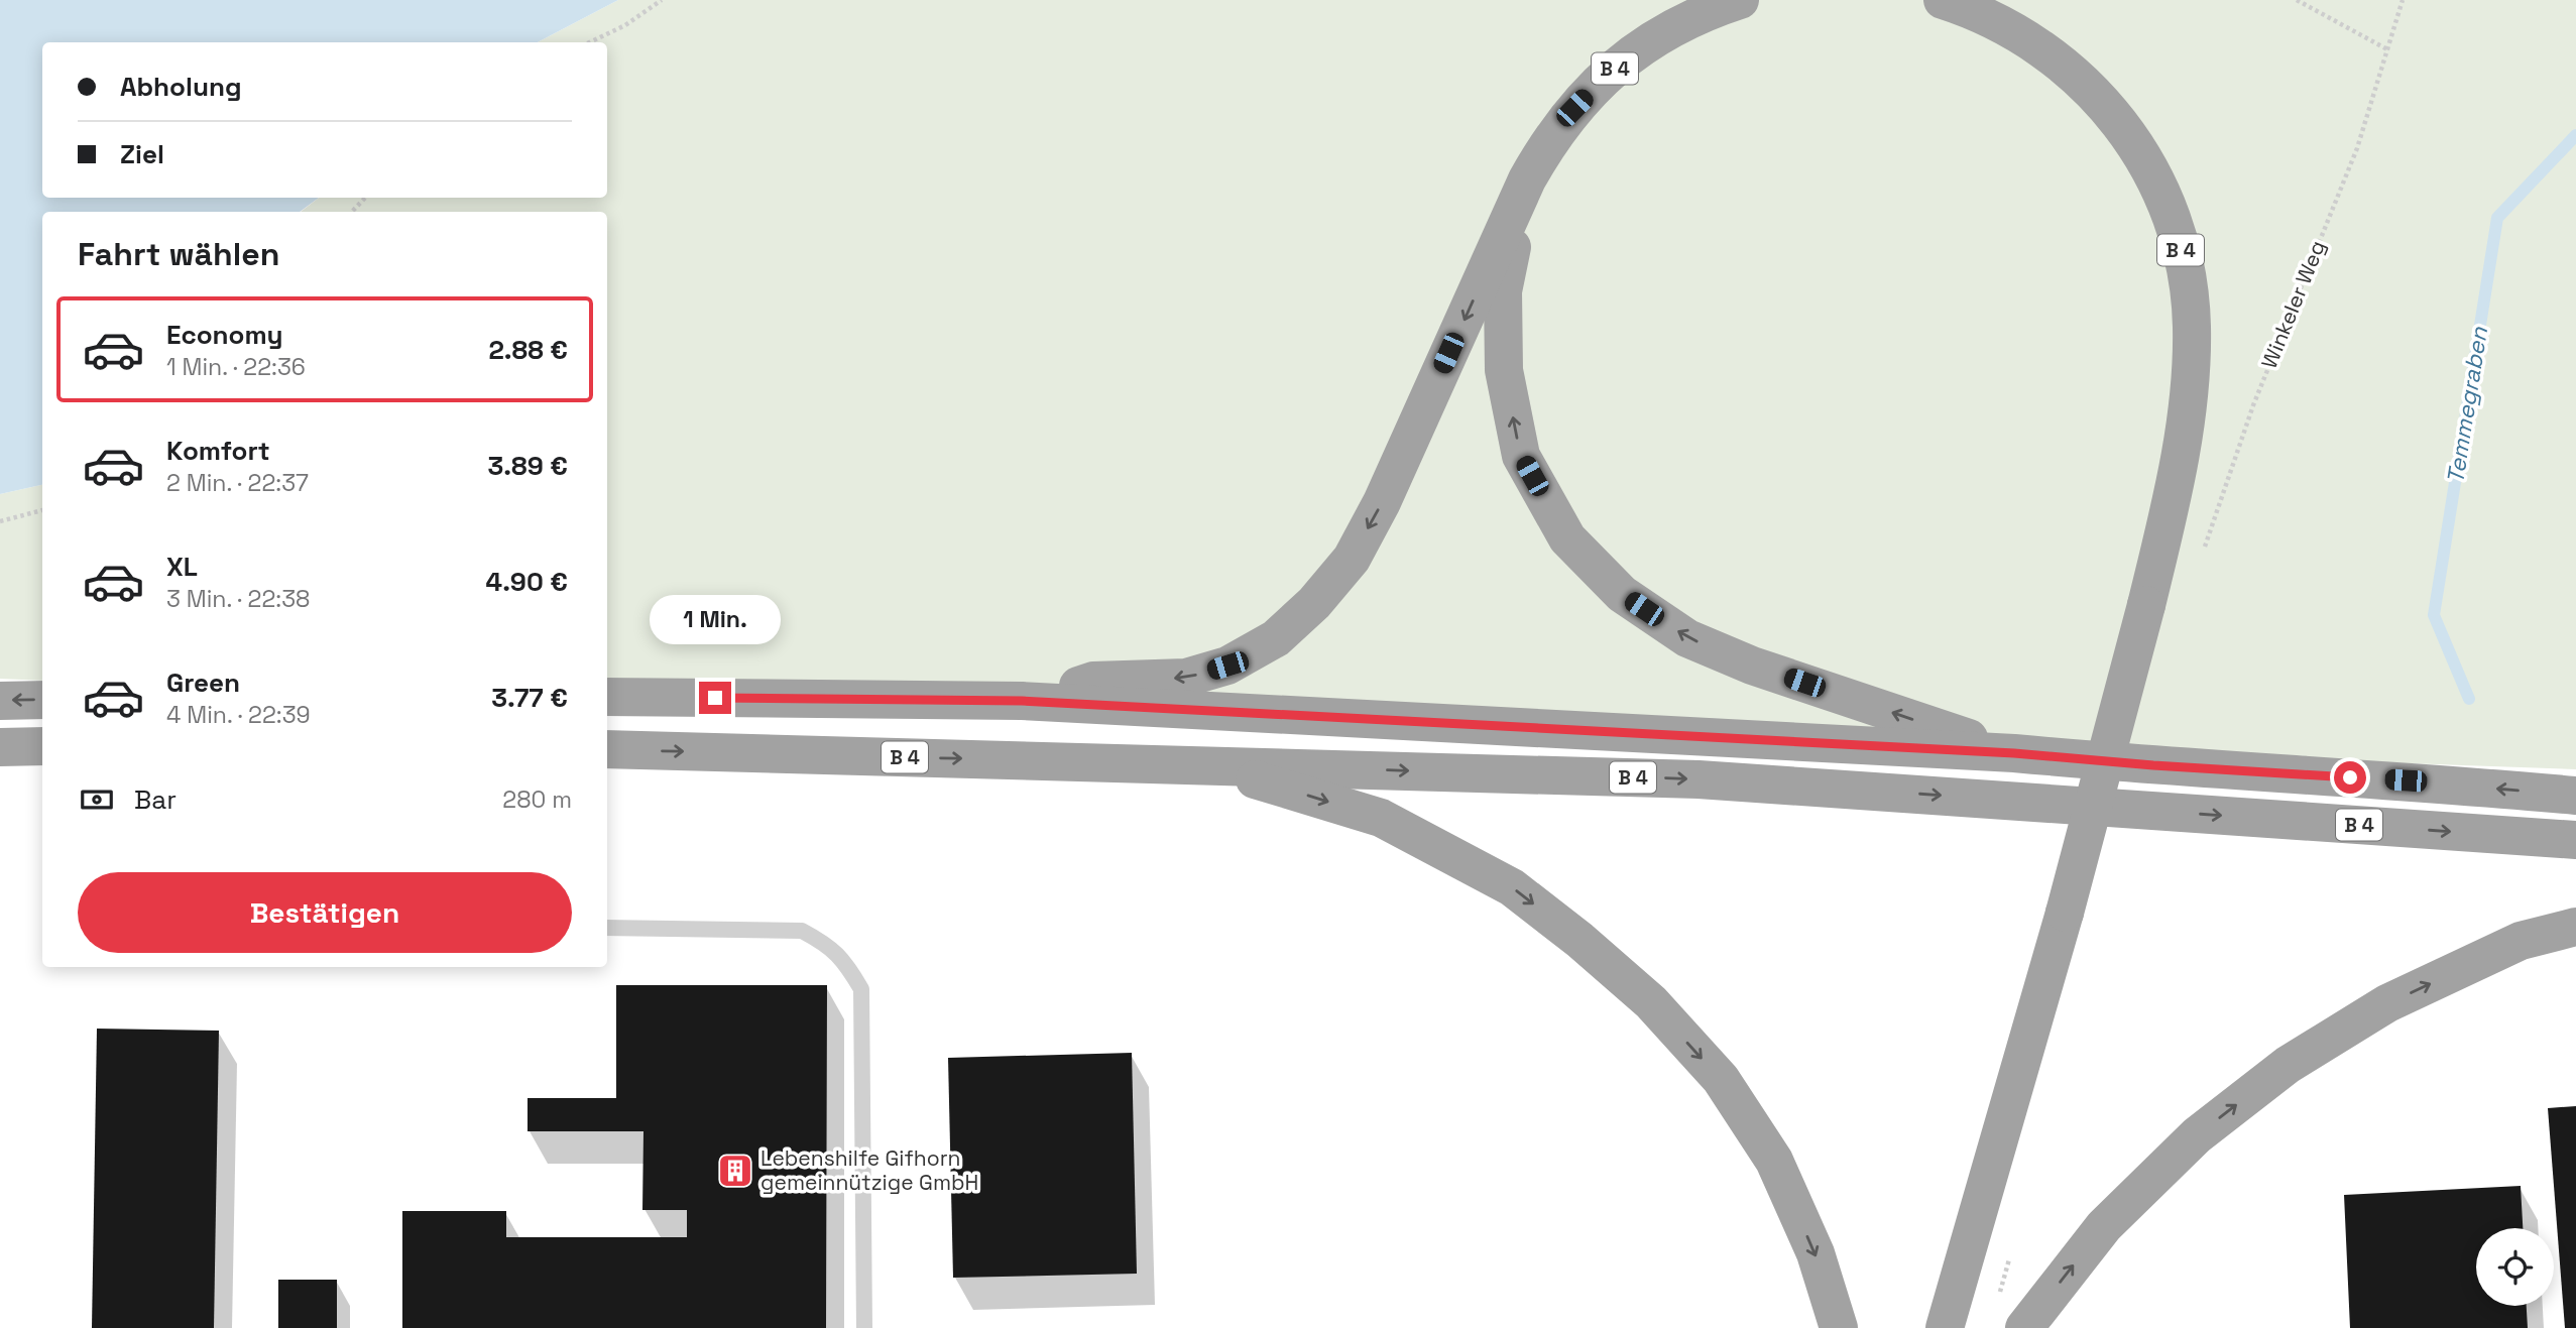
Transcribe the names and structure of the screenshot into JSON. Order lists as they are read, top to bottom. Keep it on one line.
{"streets":{"highway":["B 4"],"path":["Winkeler Weg"]},"water":["Temmegraben"],"places":{"building":["Lebenshilfe Gifhorn gemeinnützige GmbH"]},"page":{"banner":["Abholung","Ziel"],"heading":"Fahrt wählen","list":[{"name":"Economy","note":"1 Min. · 22:36","value":"2.88 €"},{"name":"Komfort","note":"2 Min. · 22:37","value":"3.89 €"},{"name":"XL","note":"3 Min. · 22:38","value":"4.90 €"},{"name":"Green","note":"4 Min. · 22:39","value":"3.77 €"}],"bubble":"1 Min.","pay":["Bar","280 m"],"buttons":"Bestätigen"}}
